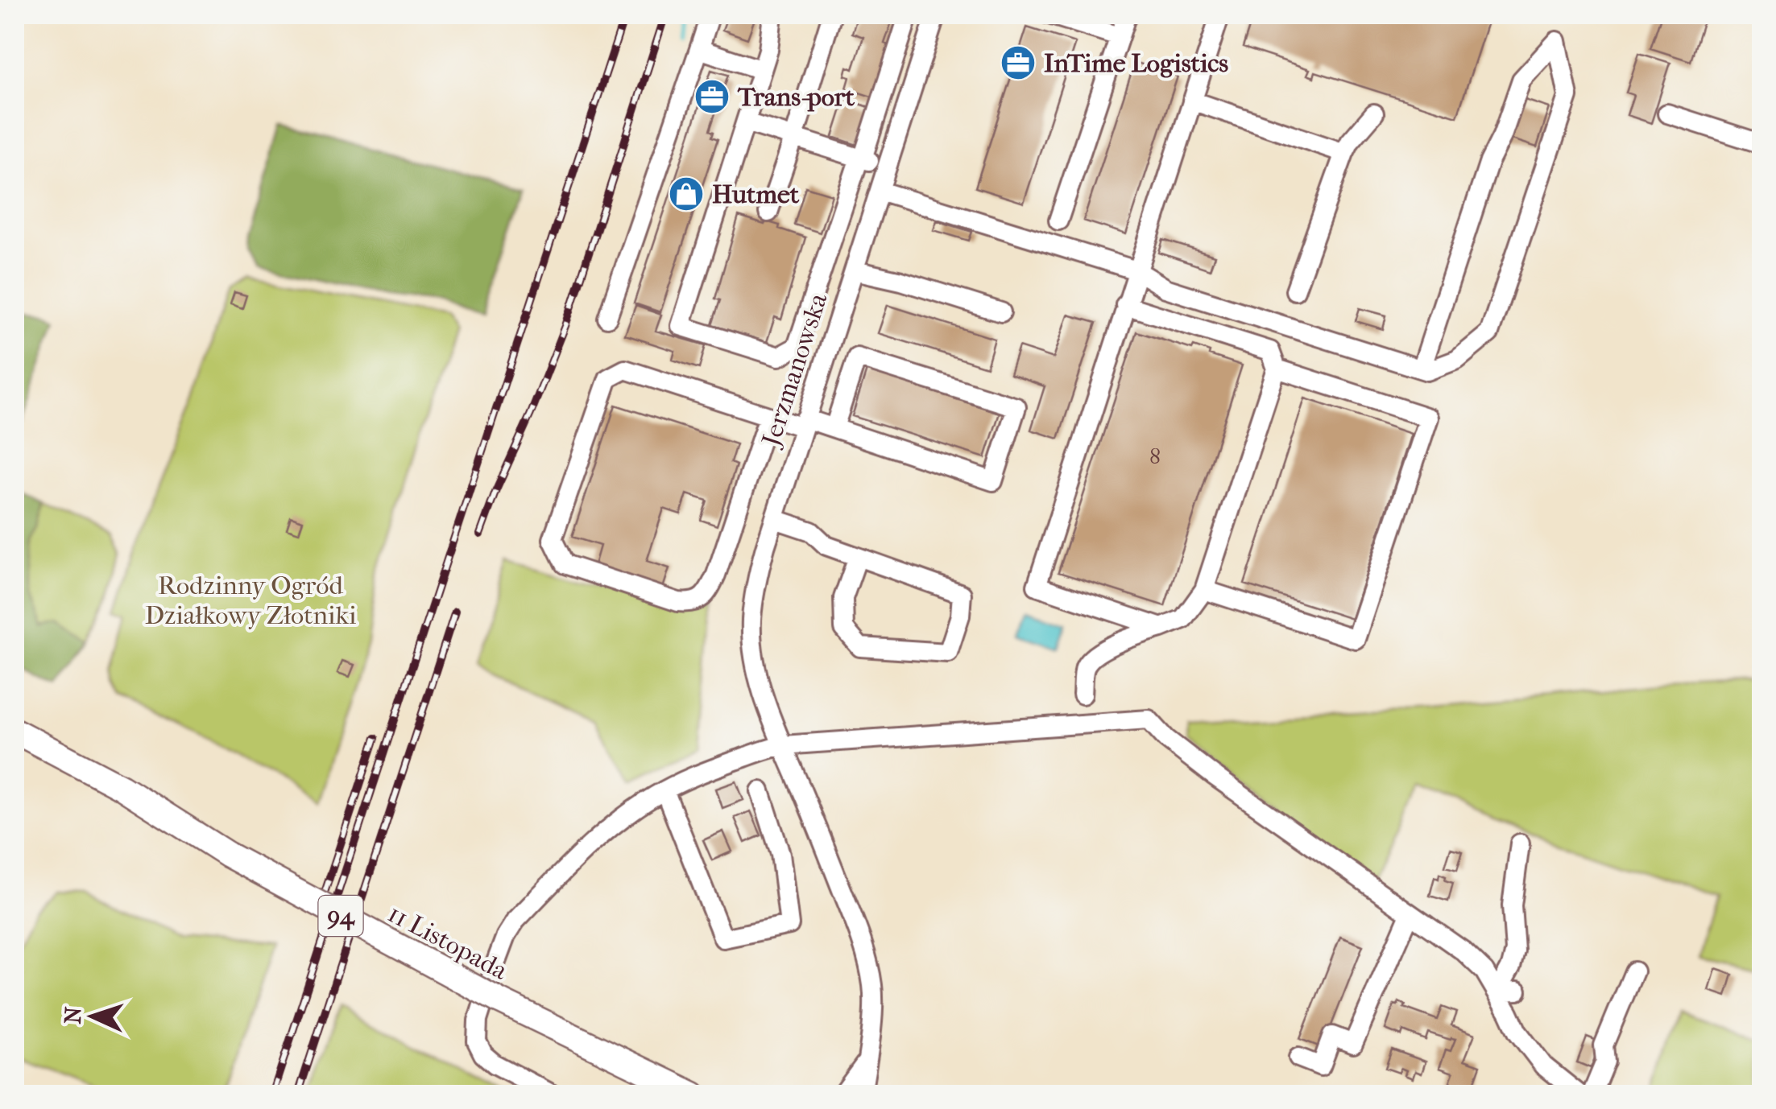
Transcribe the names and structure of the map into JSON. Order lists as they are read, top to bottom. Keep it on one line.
{"streets":{"main road":["94","11 Listopada"],"street":["Jerzmanowska"]},"parks":["Rodzinny Ogród Działkowy Złotniki"],"places":{"office":["InTime Logistics","Trans-port"],"shop":["Hutmet"]},"house_numbers":["8"],"north":"left"}
